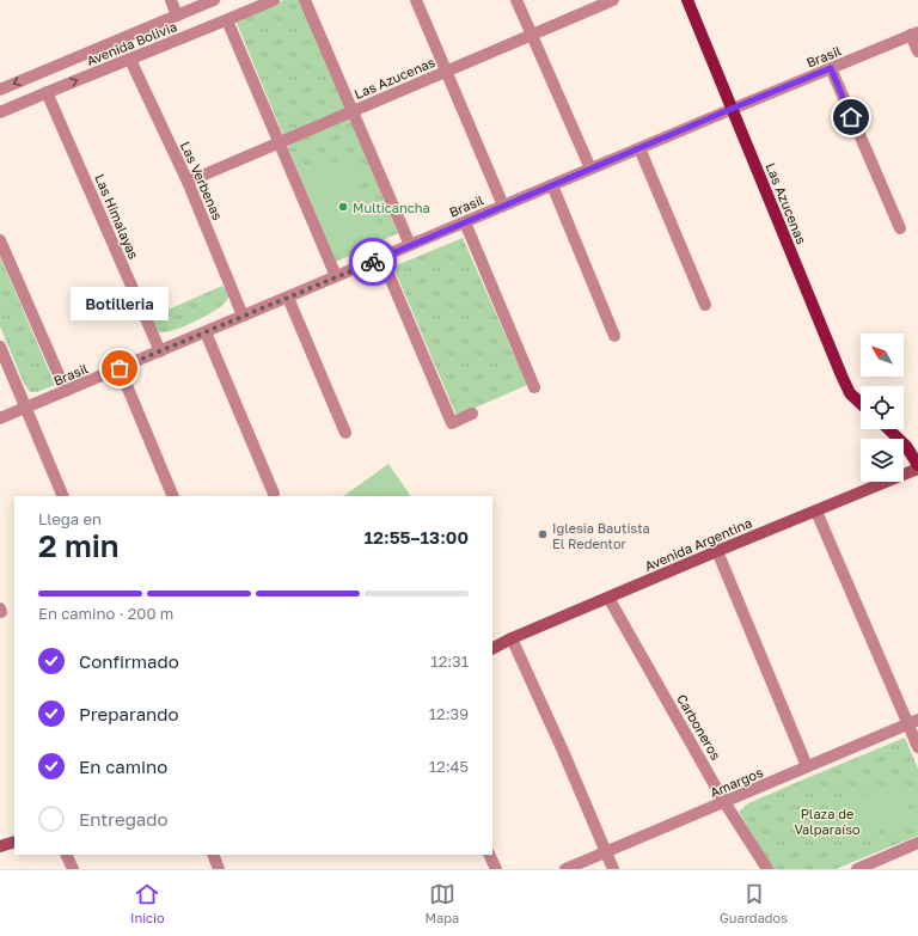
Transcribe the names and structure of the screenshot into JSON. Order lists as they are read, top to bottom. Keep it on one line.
{"streets":{"main road":["Las Azucenas","Avenida Argentina"],"street":["Avenida Bolivia","Brasil","Las Verbenas","Las Himalayas","Carboneros","Amargos"]},"crossings":[["Avenida Bolivia","Las Verbenas"],["Avenida Bolivia","Las Himalayas"],["Brasil","Las Azucenas"],["Brasil","Las Verbenas"],["Brasil","Las Himalayas"],["Las Azucenas","Las Verbenas"],["Avenida Argentina","Carboneros"],["Carboneros","Amargos"]],"parks":["Plaza de Valparaíso"],"places":["Multicancha","Botilleria","Iglesia Bautista El Redentor"],"north":"top left","page":{"bubble":"Botilleria","heading":["2 min","Llega en","12:55–13:00"],"bar":"En camino · 200 m","list":[["Confirmado","12:31"],["Preparando","12:39"],["En camino","12:45"],"Entregado"],"tabs":["Inicio","Mapa","Guardados"]}}
